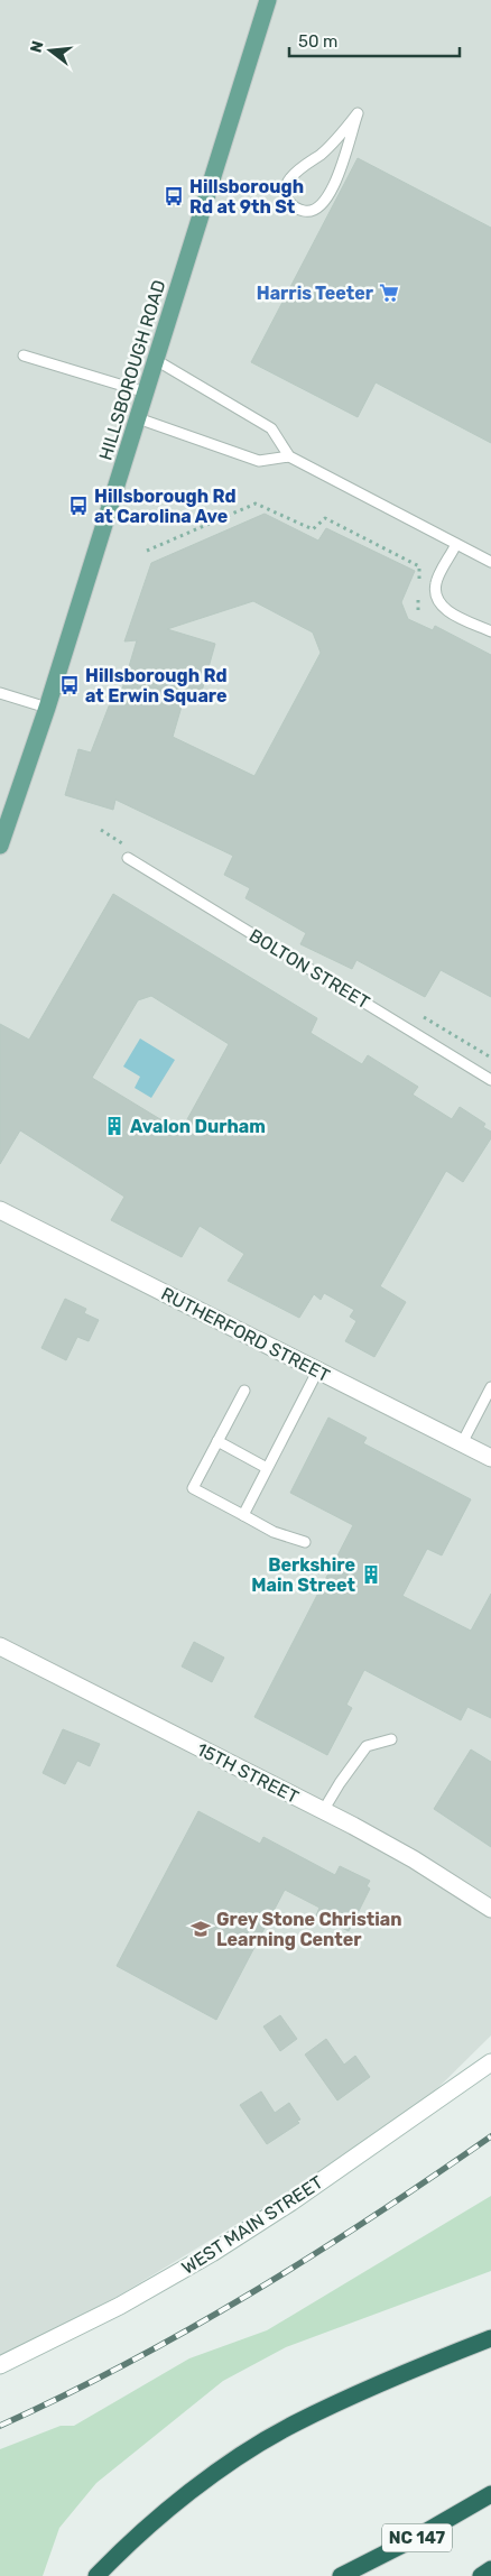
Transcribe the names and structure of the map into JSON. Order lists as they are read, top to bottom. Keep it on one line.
{"streets":{"highway":["NC 147"],"main road":["HILLSBOROUGH ROAD"],"street":["RUTHERFORD STREET","15TH STREET","WEST MAIN STREET"],"lane":["BOLTON STREET"]},"places":{"bus stop":["Hillsborough Rd at 9th St","Hillsborough Rd at Carolina Ave","Hillsborough Rd at Erwin Square"],"supermarket":["Harris Teeter"],"building":["Avalon Durham","Berkshire Main Street"],"school or university":["Grey Stone Christian Learning Center"]},"scale_bar":"50 m","north":"left"}
